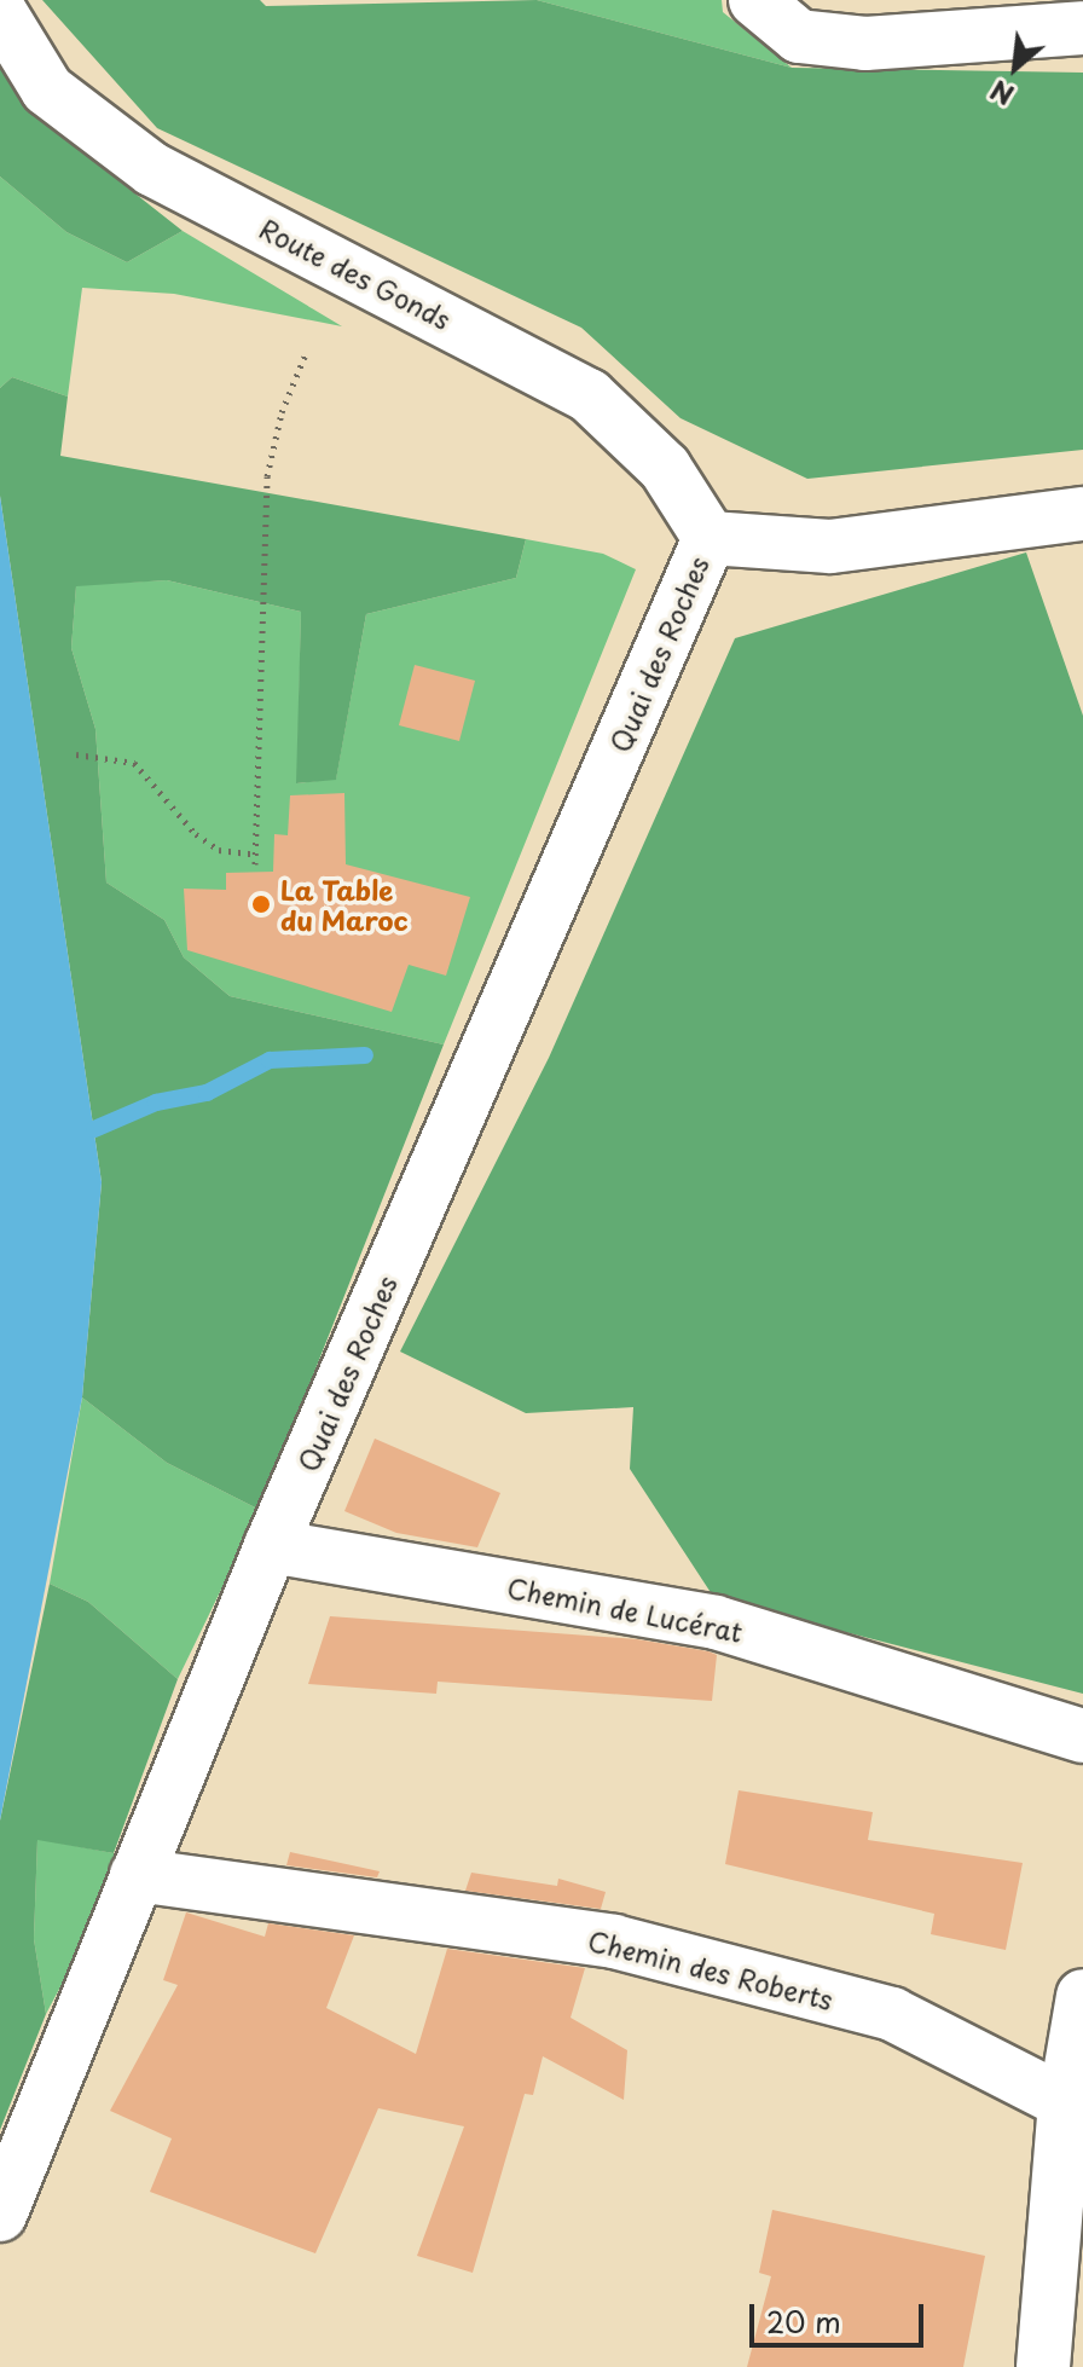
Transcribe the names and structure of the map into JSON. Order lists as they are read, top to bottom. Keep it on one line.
{"streets":{"street":["Route des Gonds","Quai des Roches","Chemin de Lucérat","Chemin des Roberts"]},"crossings":[["Route des Gonds","Quai des Roches"],["Quai des Roches","Chemin de Lucérat"],["Quai des Roches","Chemin des Roberts"]],"places":["La Table du Maroc"],"scale_bar":"20 m","north":"bottom left"}
